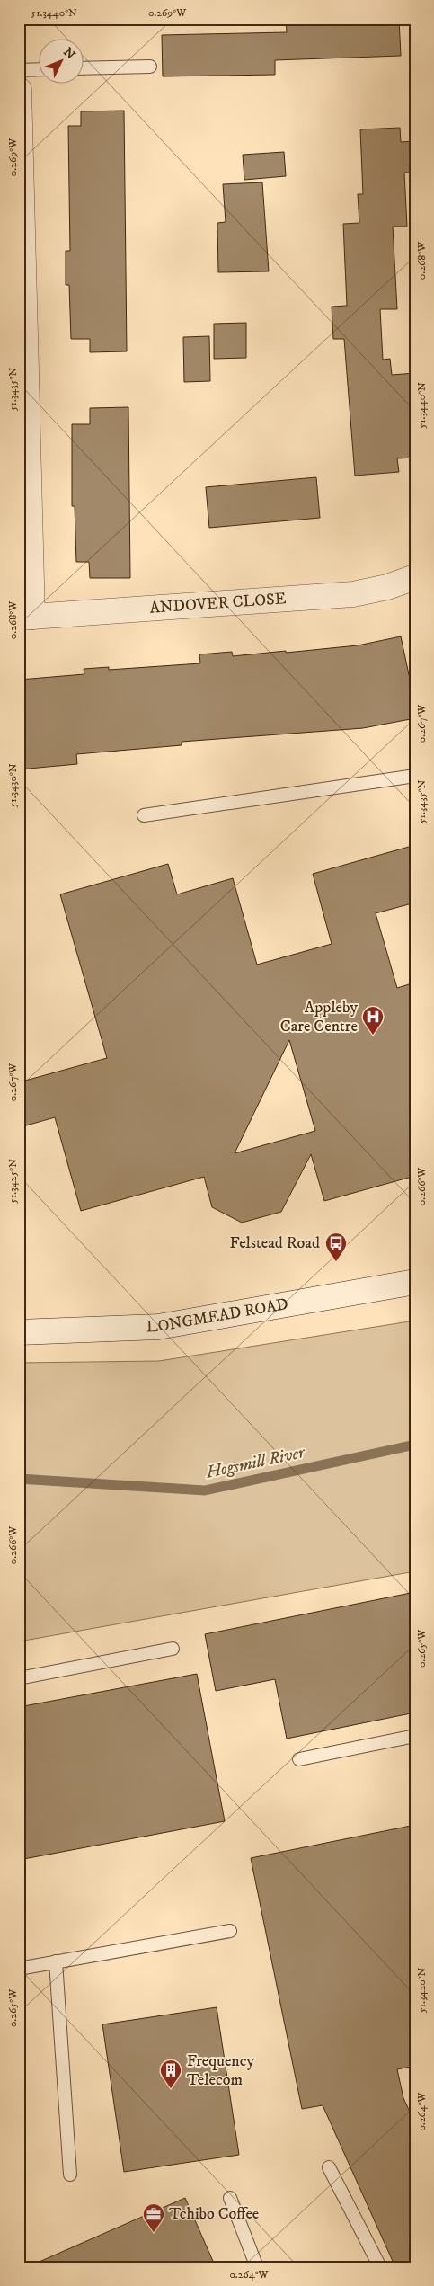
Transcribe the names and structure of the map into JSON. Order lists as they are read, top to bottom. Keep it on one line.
{"streets":{"street":["ANDOVER CLOSE","LONGMEAD ROAD"]},"water":["Hogsmill River"],"places":{"hospital":["Appleby Care Centre"],"bus stop":["Felstead Road"],"building":["Frequency Telecom"],"office":["Tchibo Coffee"]},"north":"top right","coordinates":["51.3440°N","0.269°W","0.268°W","51.3435°N","0.267°W","51.3430°N","51.3425°N","0.266°W","0.265°W","51.3420°N","0.264°W"]}
